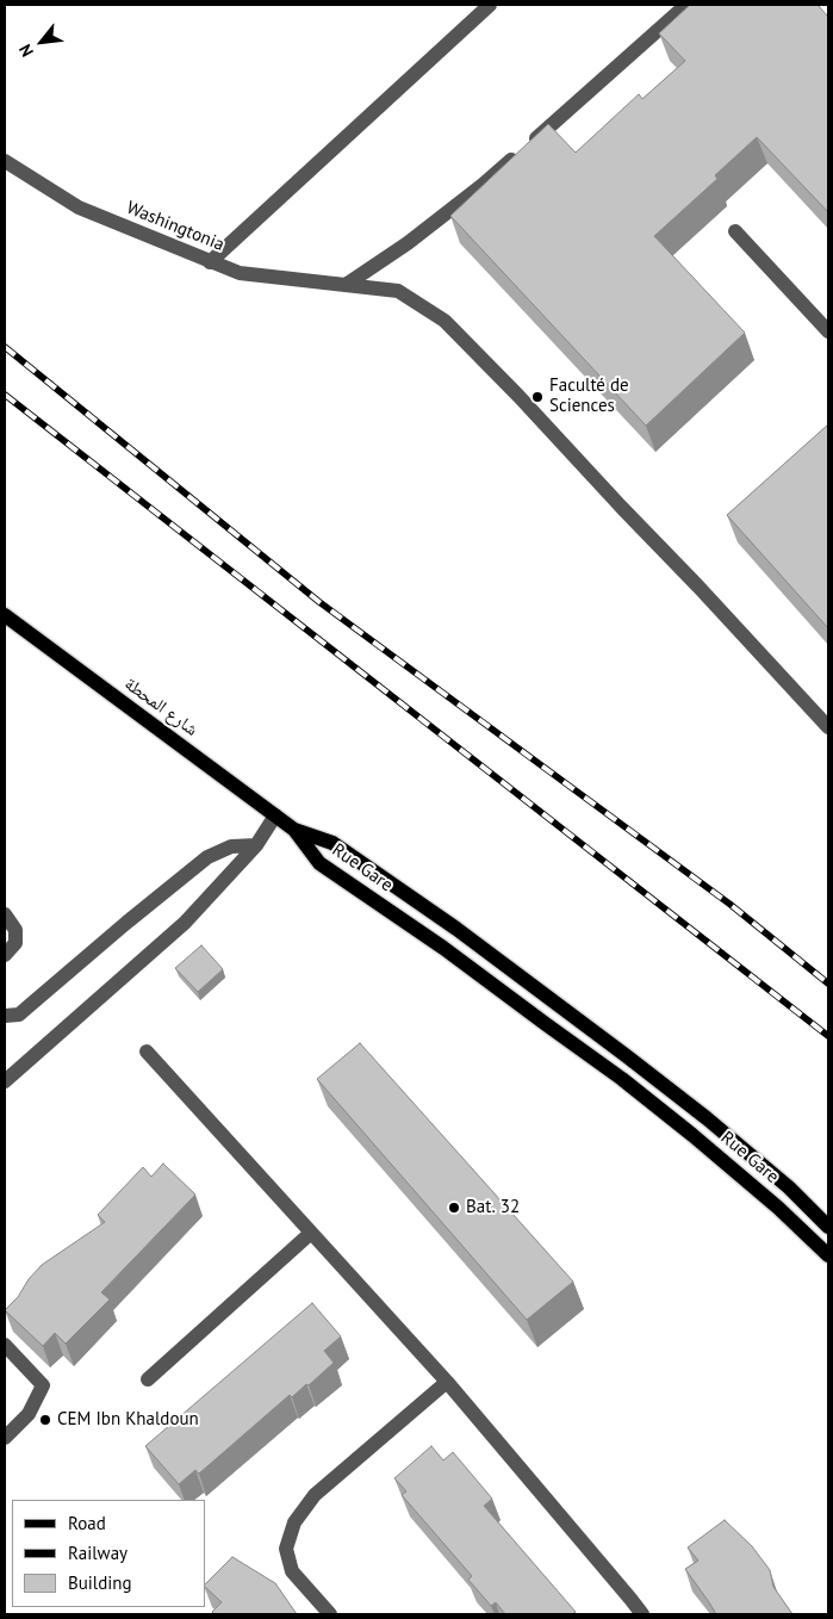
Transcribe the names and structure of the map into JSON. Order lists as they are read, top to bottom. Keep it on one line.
{"streets":{"main road":["شارع المحطة","Rue Gare"],"street":["Washingtonia"]},"crossings":[["شارع المحطة","Rue Gare"]],"places":["Faculté de Sciences","Bat. 32","CEM Ibn Khaldoun"],"legend":["Road","Railway","Building"],"north":"bottom left"}
